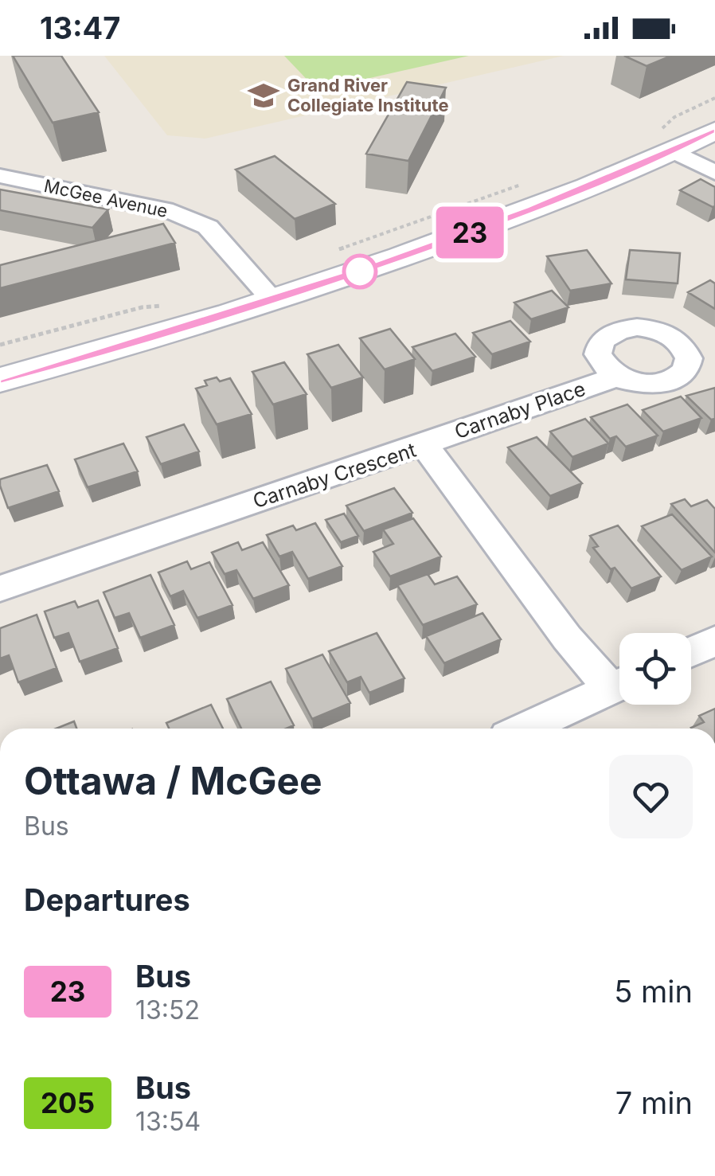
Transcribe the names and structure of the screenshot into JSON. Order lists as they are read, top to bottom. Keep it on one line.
{"streets":{"street":["McGee Avenue","Carnaby Place","Carnaby Crescent"]},"crossings":[["Carnaby Place","Carnaby Crescent"]],"places":{"school or university":["Grand River Collegiate Institute"]},"lines":["bus line 23"],"page":{"status":"13:47","on_map":"23","heading":[["Ottawa / McGee","Bus"],"Departures"],"list":[{"mark":"23","name":"Bus","note":"13:52","value":"5 min"},{"mark":"205","name":"Bus","note":"13:54","value":"7 min"}]}}
